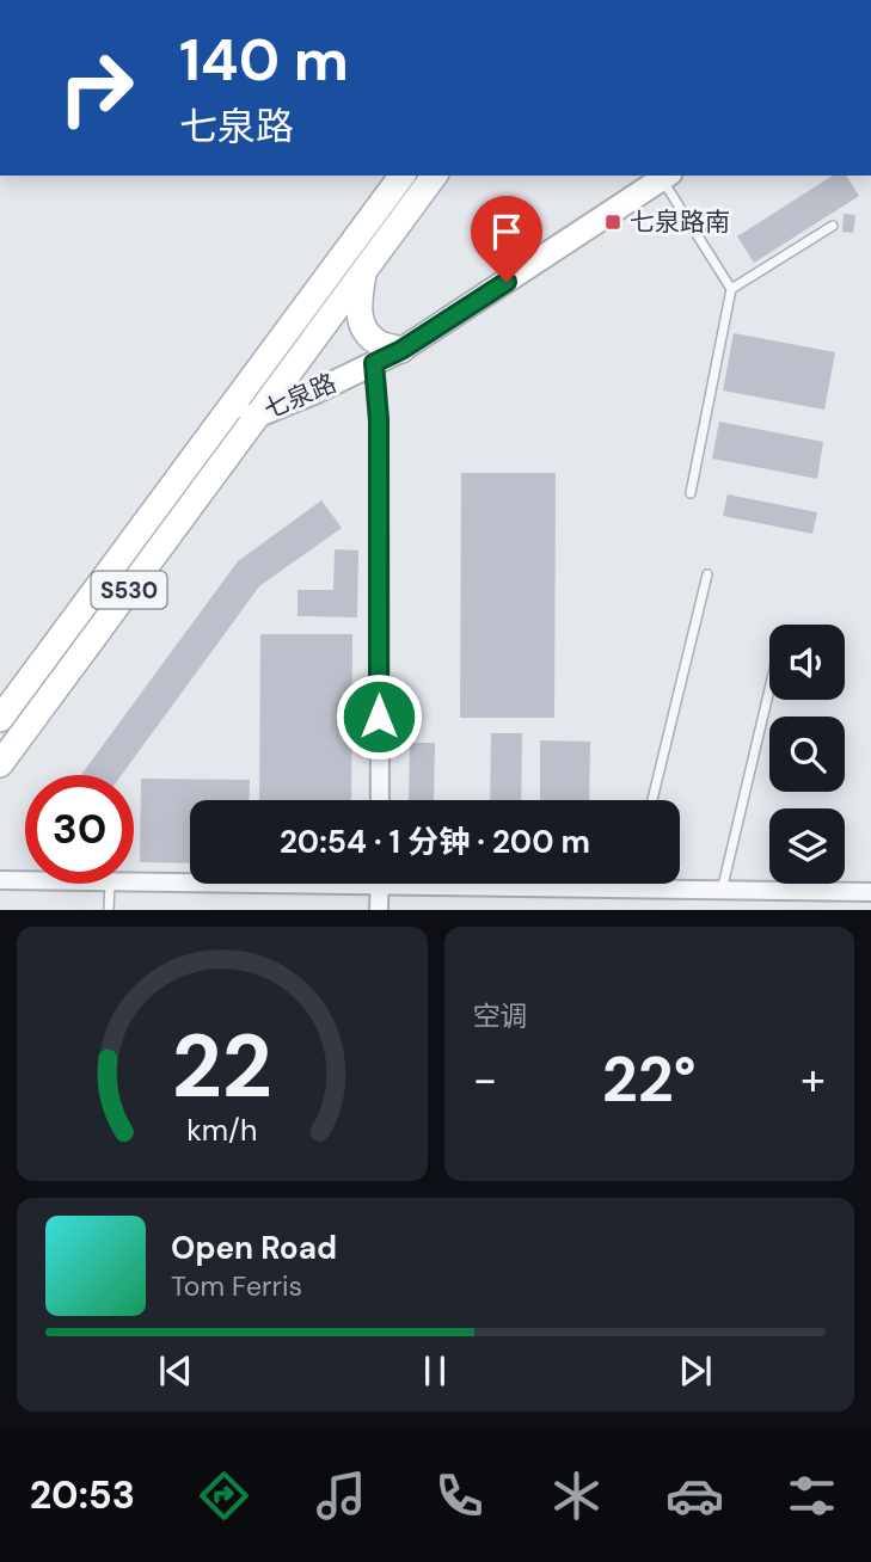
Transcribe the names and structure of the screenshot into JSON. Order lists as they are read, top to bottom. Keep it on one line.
{"streets":{"main road":["S530"],"street":["七泉路"]},"crossings":[["七泉路","S530"]],"places":{"transit":["七泉路南"]},"page":{"turn":["140 m","七泉路"],"limit":"30","trip":"20:54 · 1 分钟 · 200 m","tile":"空调","heat":["−","22°","+"],"song":["Open Road","Tom Ferris"],"tabs":"20:53","gauge":["22","km/h"]}}
